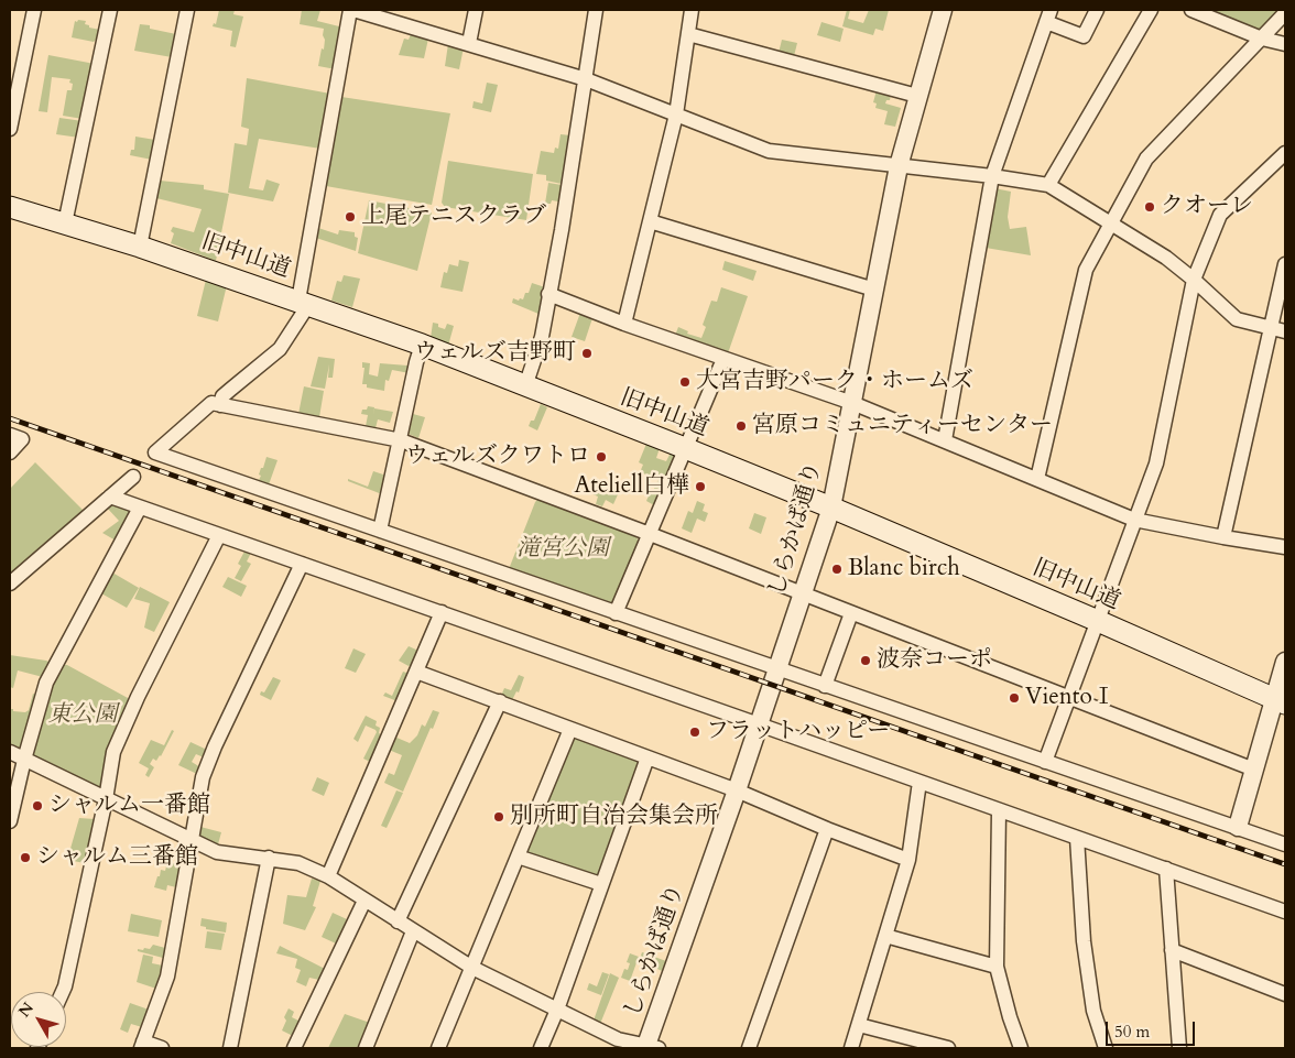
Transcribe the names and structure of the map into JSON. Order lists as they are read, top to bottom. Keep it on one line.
{"streets":{"main road":["旧中山道"],"street":["しらかば通り"]},"crossings":[["旧中山道","しらかば通り"]],"parks":["滝宮公園","東公園"],"places":["クオーレ","上尾テニスクラブ","ウェルズ吉野町","大宮吉野パーク・ホームズ","宮原コミュニティーセンター","ウェルズクワトロ","Ateliell白樺","Blanc birch","波奈コーポ","VientoⅠ","フラットハッピー","シャルム一番館","別所町自治会集会所","シャルム三番館"],"scale_bar":"50 m","north":"top left"}
